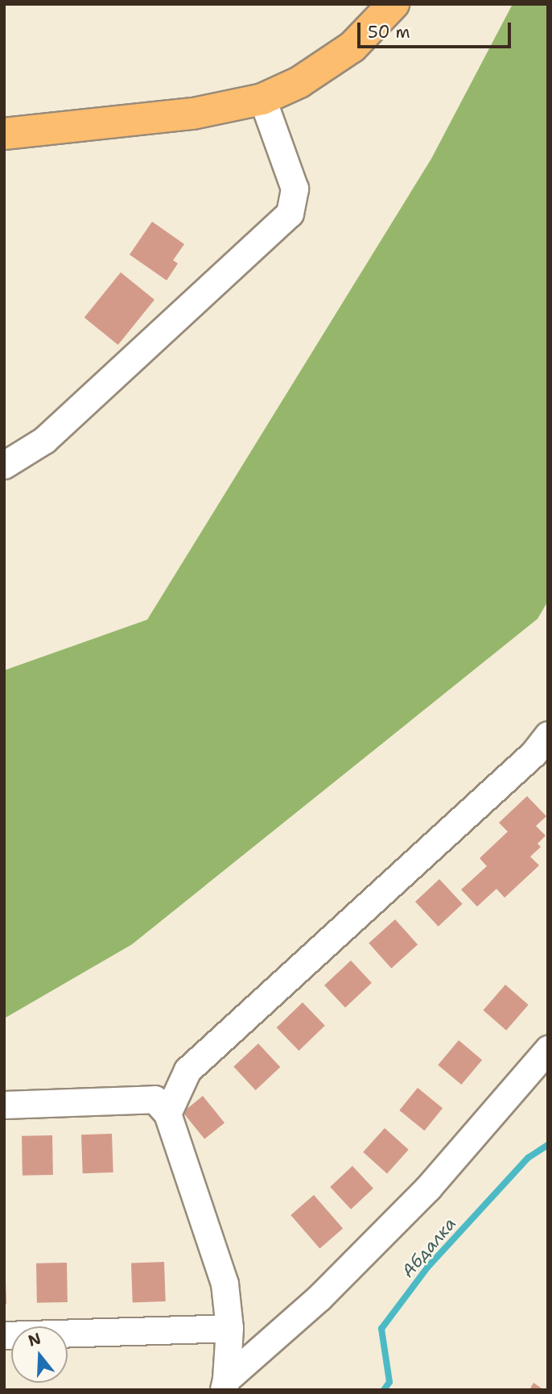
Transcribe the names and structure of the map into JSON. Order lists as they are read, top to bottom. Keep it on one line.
{"water":["Абдалка"],"scale_bar":"50 m","north":"top"}
